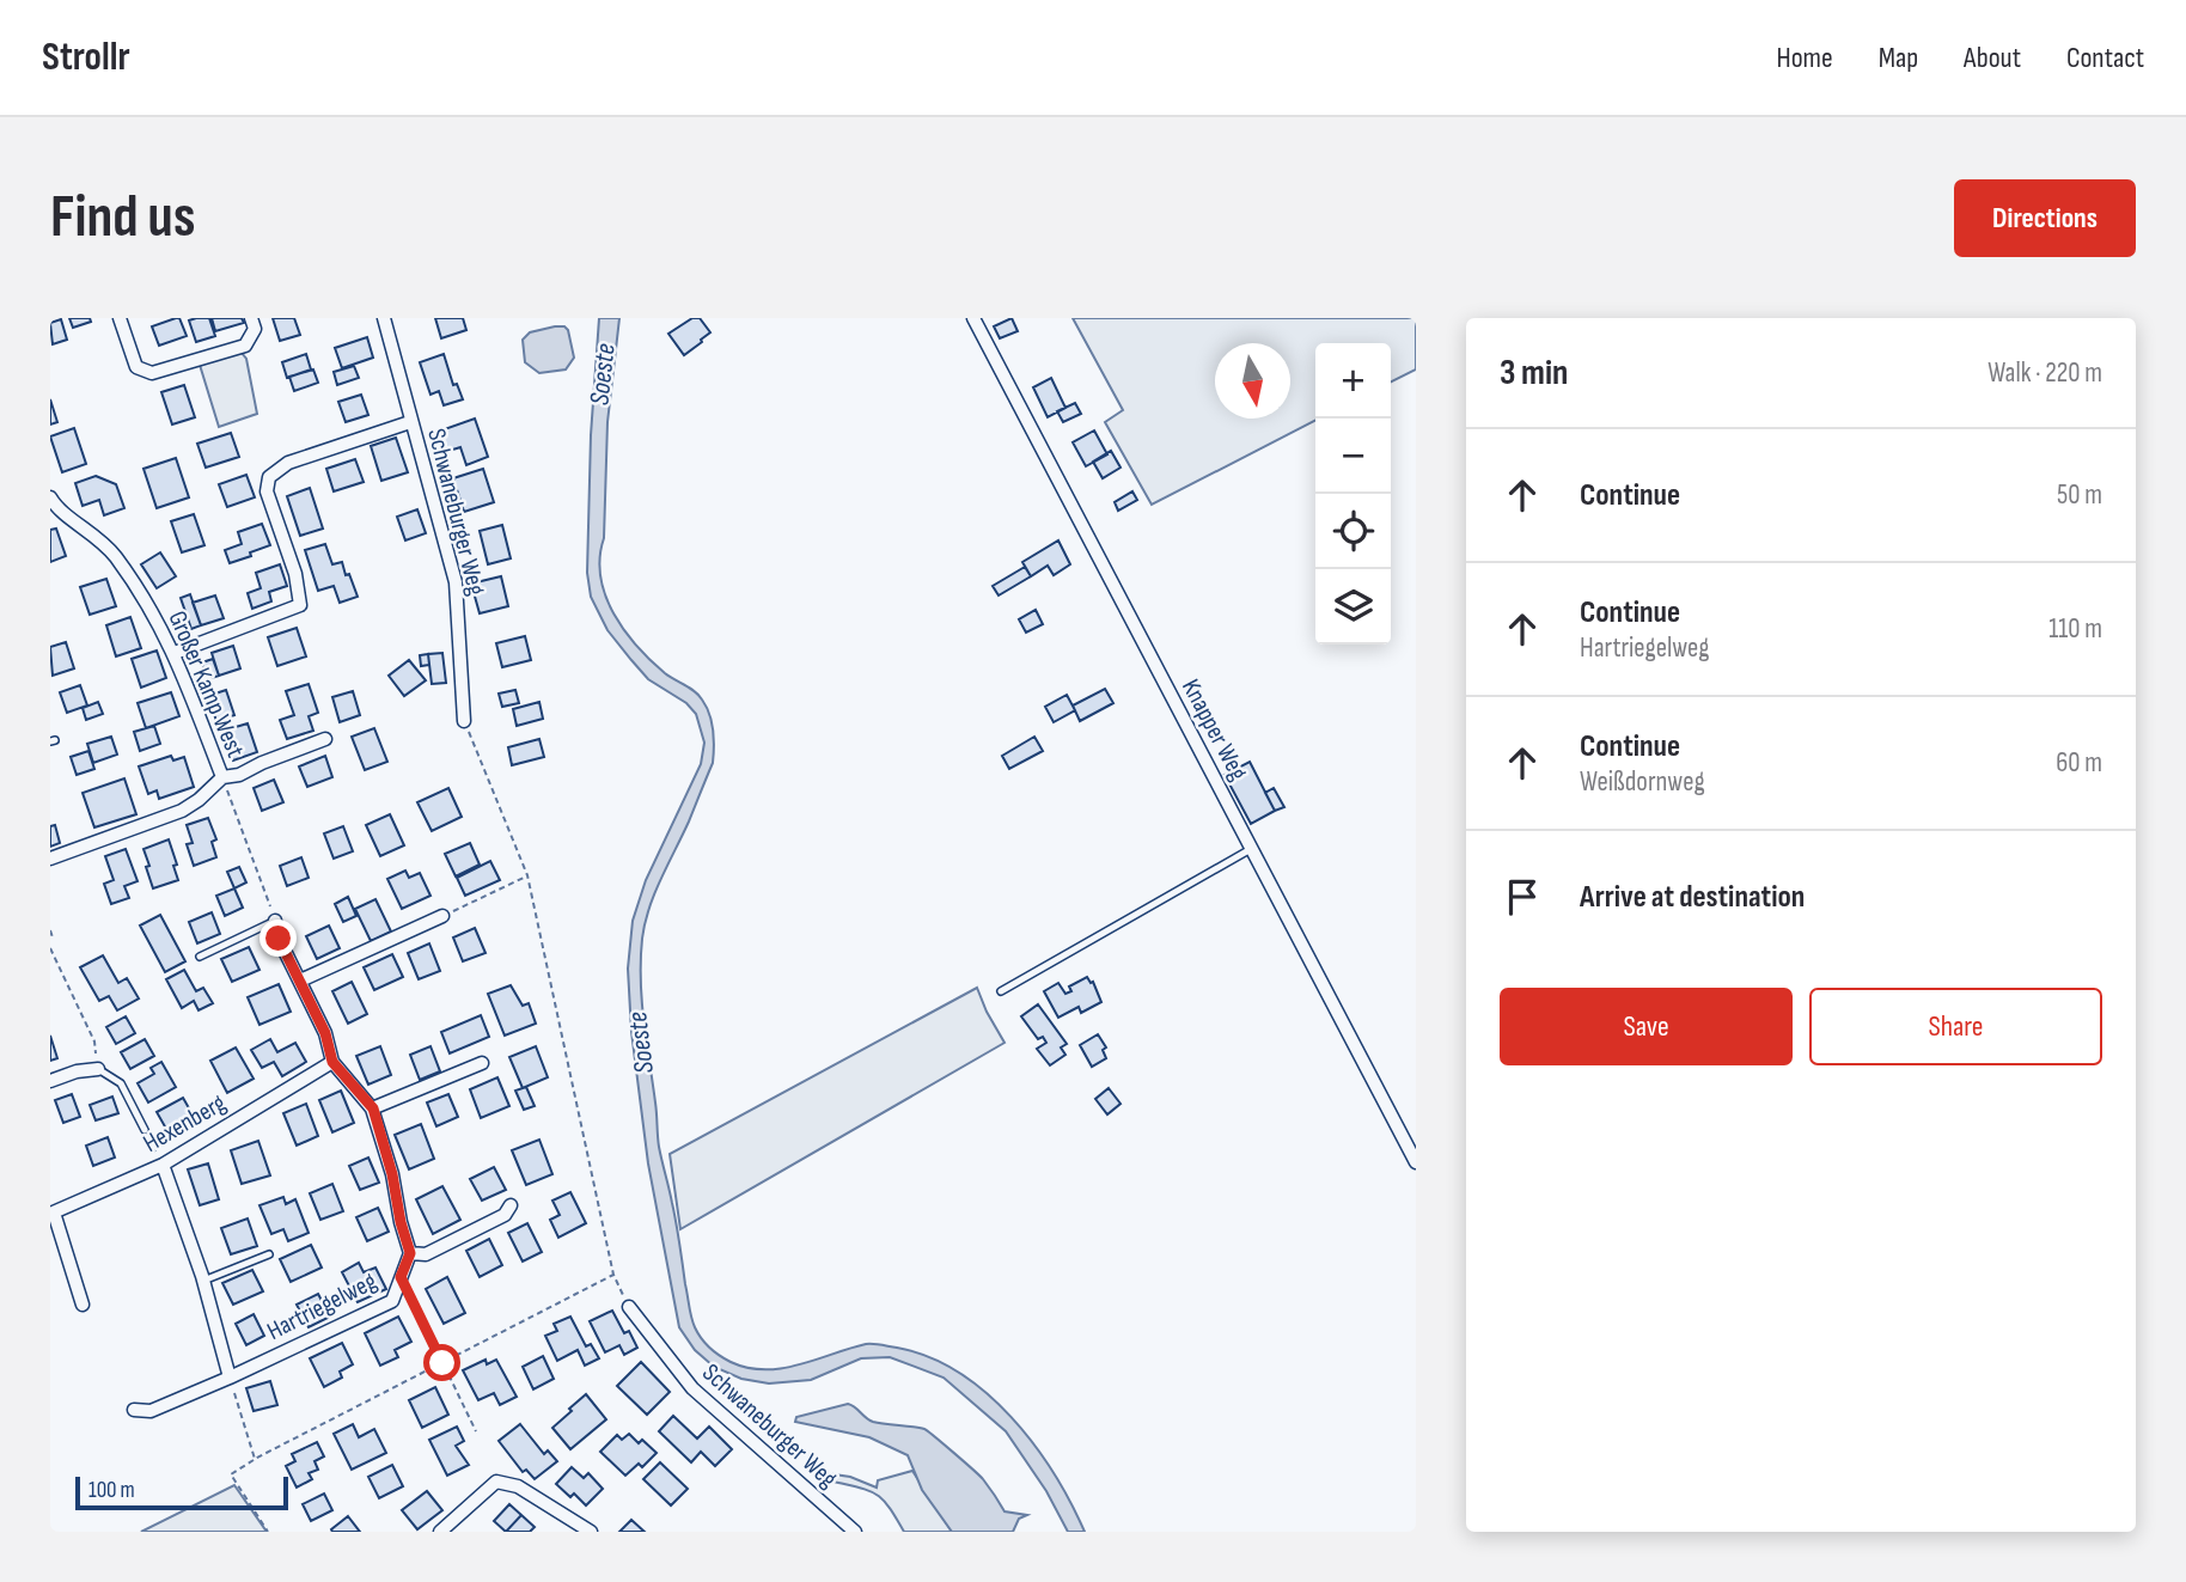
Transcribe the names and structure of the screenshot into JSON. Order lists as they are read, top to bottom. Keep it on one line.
{"streets":{"street":["Schwaneburger Weg","Großer Kamp West","Knapper Weg","Hexenberg","Hartriegelweg"]},"water":["Soeste"],"scale_bar":"100 m","north":"bottom","page":{"header":"Strollr","nav":["Home","Map","About","Contact"],"buttons":["Directions",["Save","Share"]],"title":"Find us","heading":["3 min","Walk · 220 m"],"map_buttons":["+","−"],"list":[["Continue","50 m"],["Continue","Hartriegelweg","110 m"],["Continue","Weißdornweg","60 m"],"Arrive at destination"],"scale":"100 m"}}
